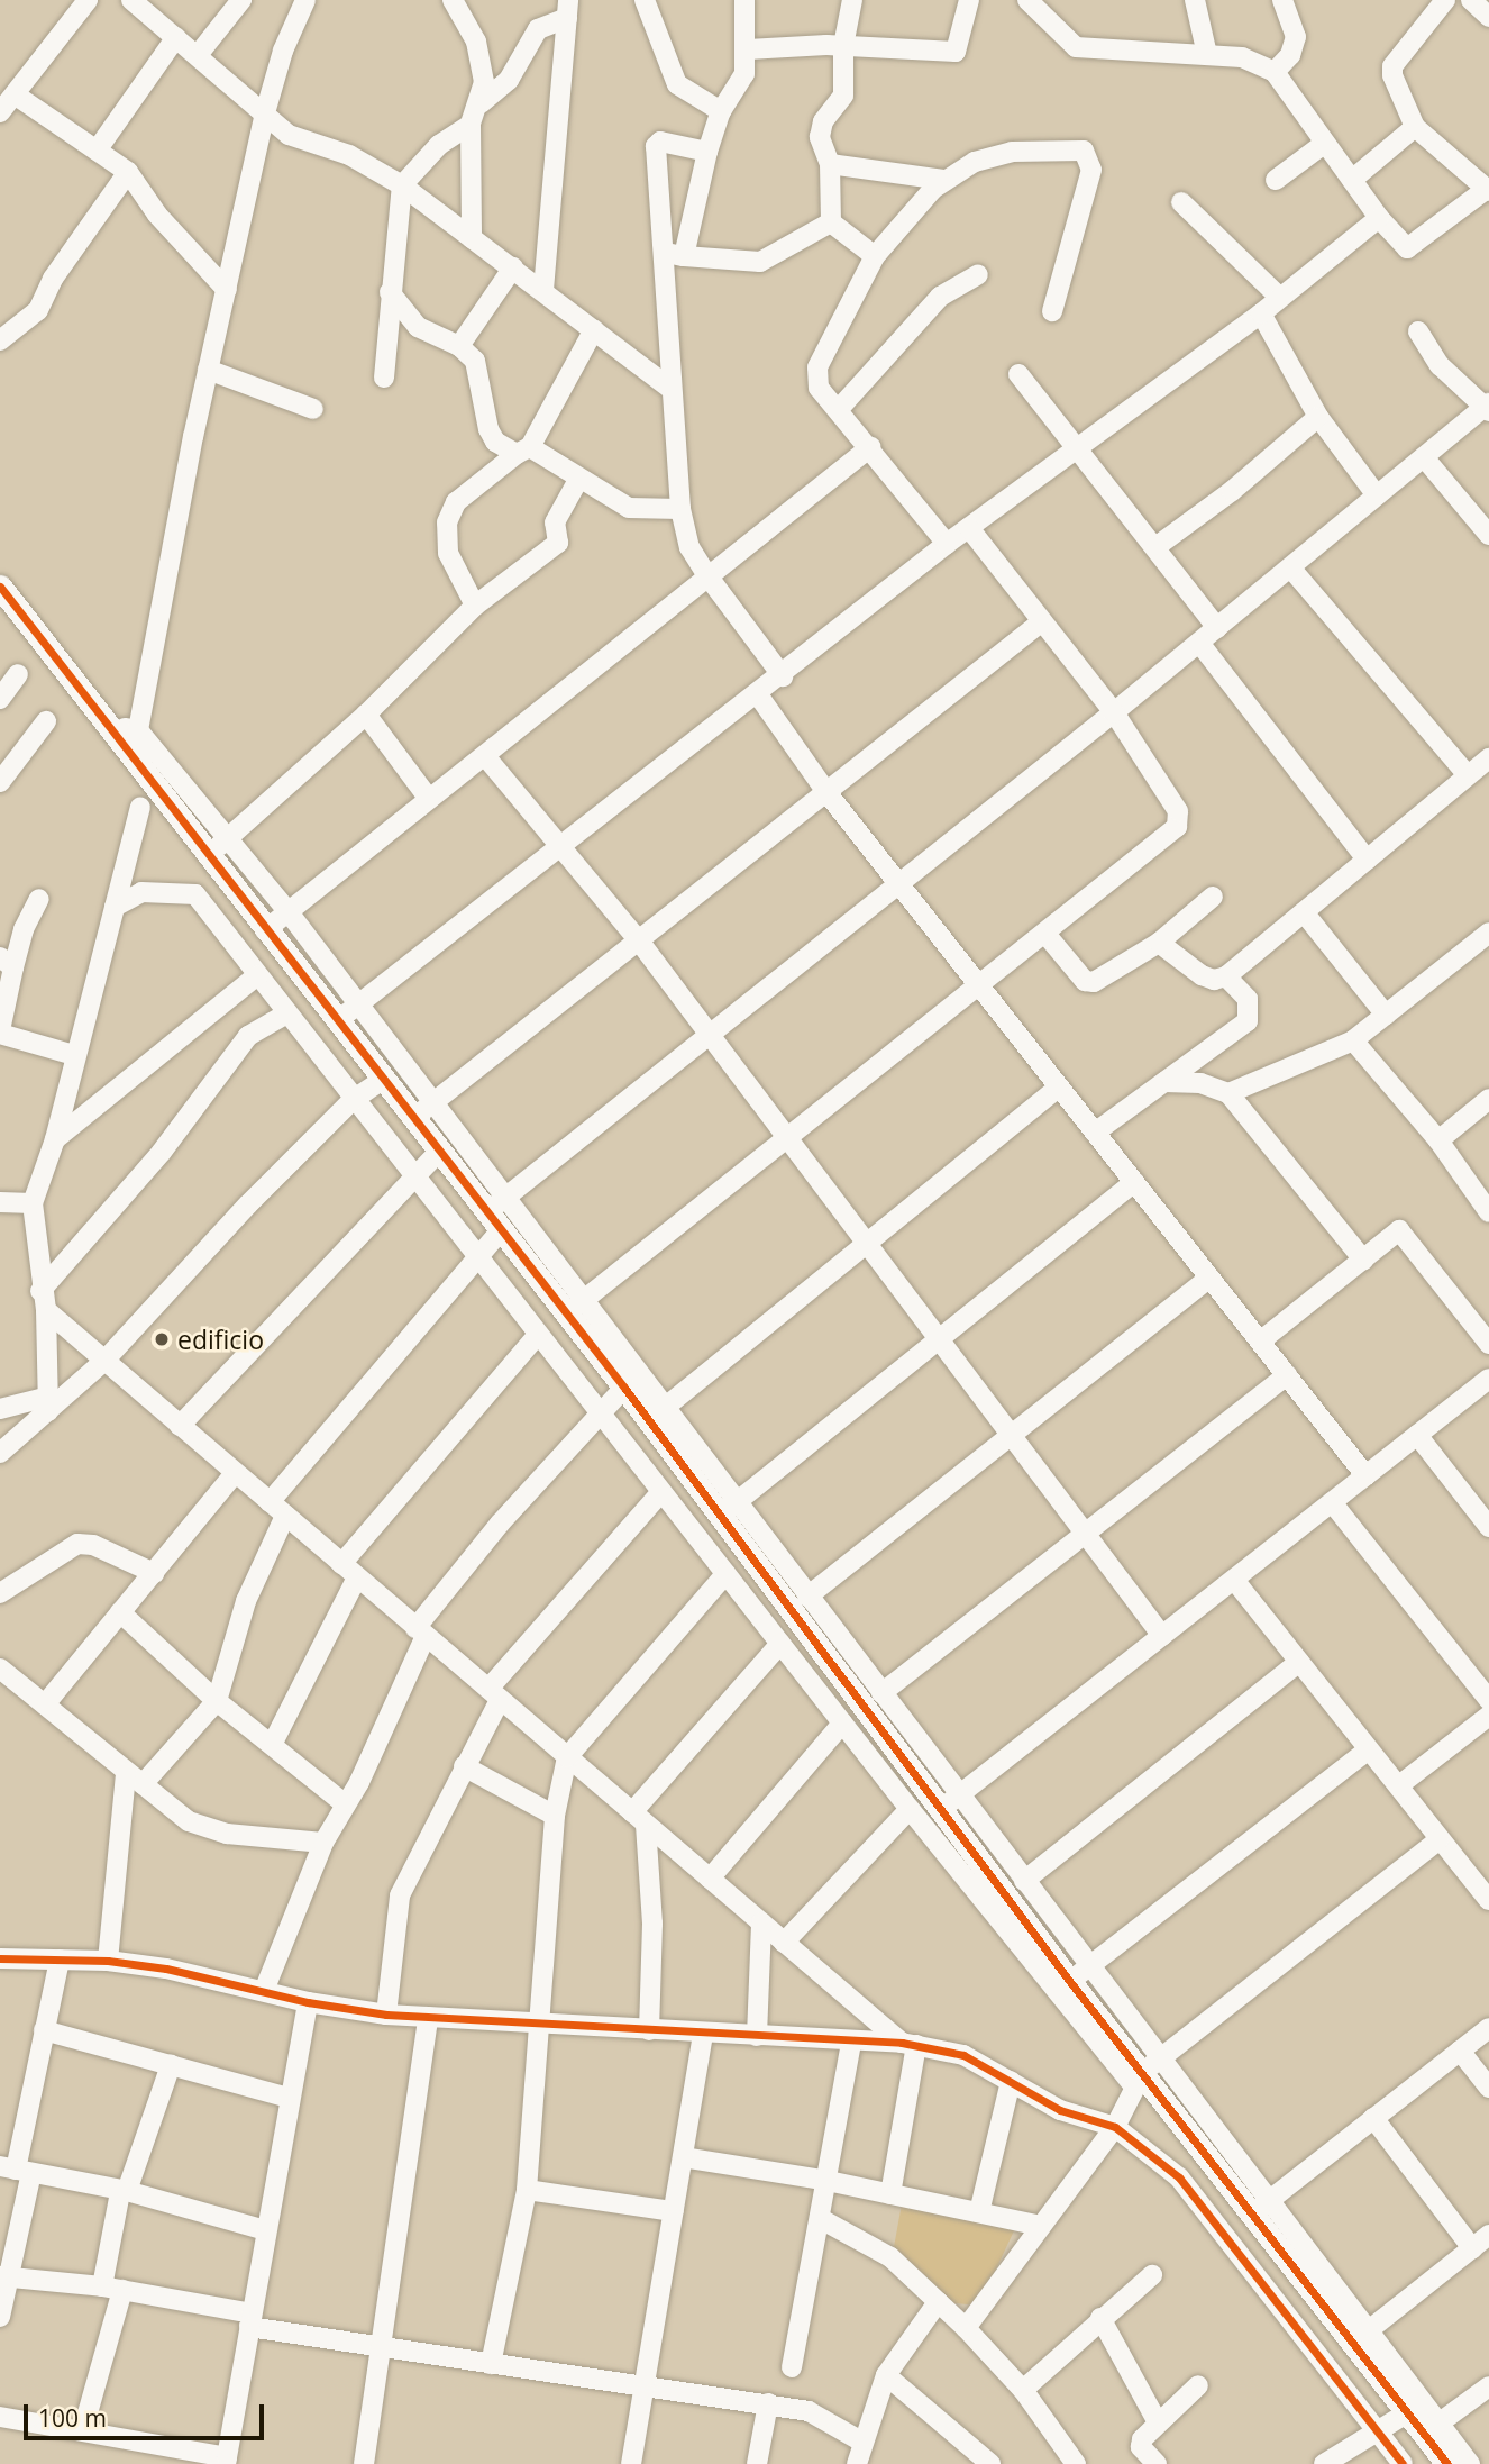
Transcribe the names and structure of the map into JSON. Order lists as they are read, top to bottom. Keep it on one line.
{"places":["edificio"],"scale_bar":"100 m"}
